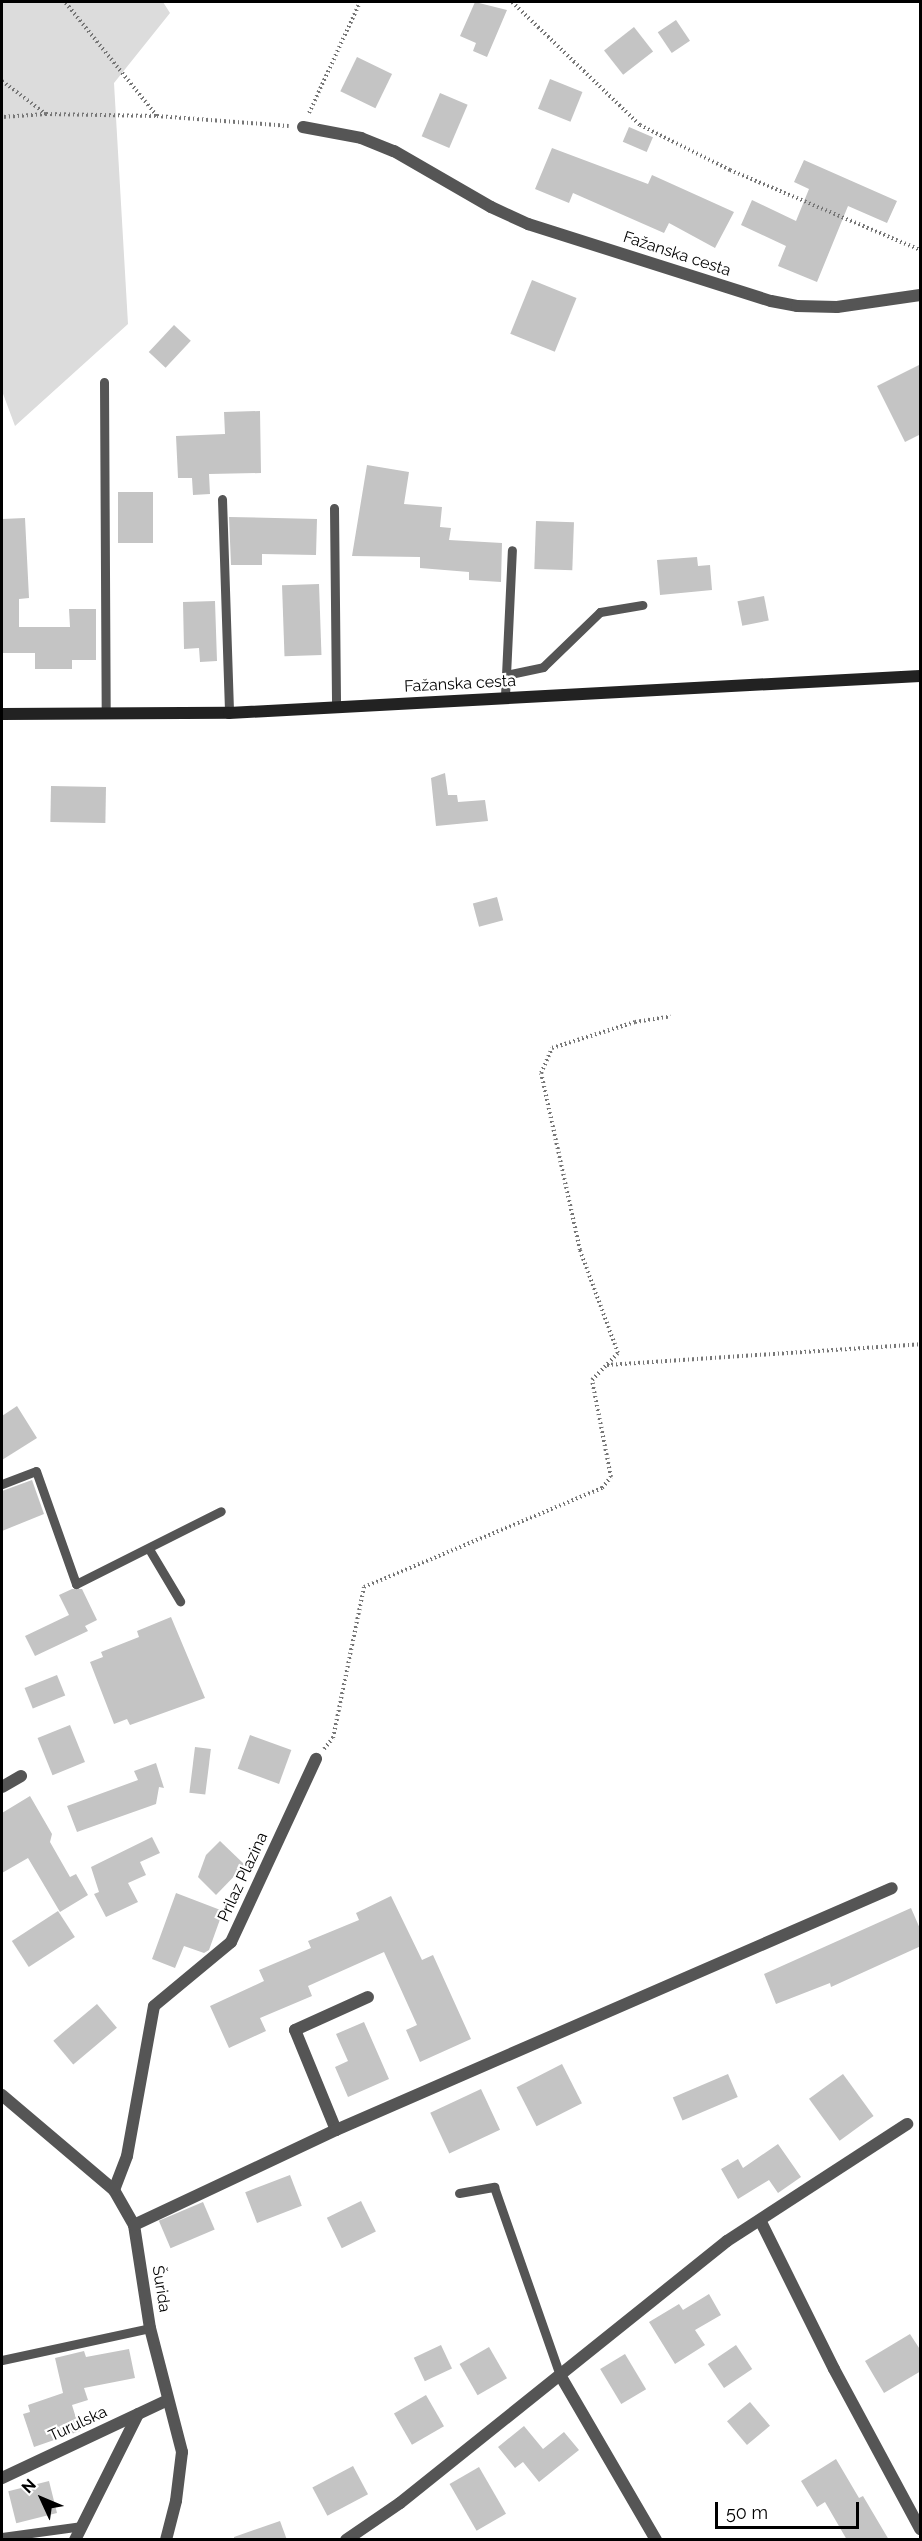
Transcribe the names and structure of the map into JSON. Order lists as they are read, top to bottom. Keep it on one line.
{"streets":{"main road":["Fažanska cesta"],"street":["Prilaz Plazina","Šurida","Turulska"]},"crossings":[["Prilaz Plazina","Šurida"],["Šurida","Turulska"]],"scale_bar":"50 m","north":"top left"}
